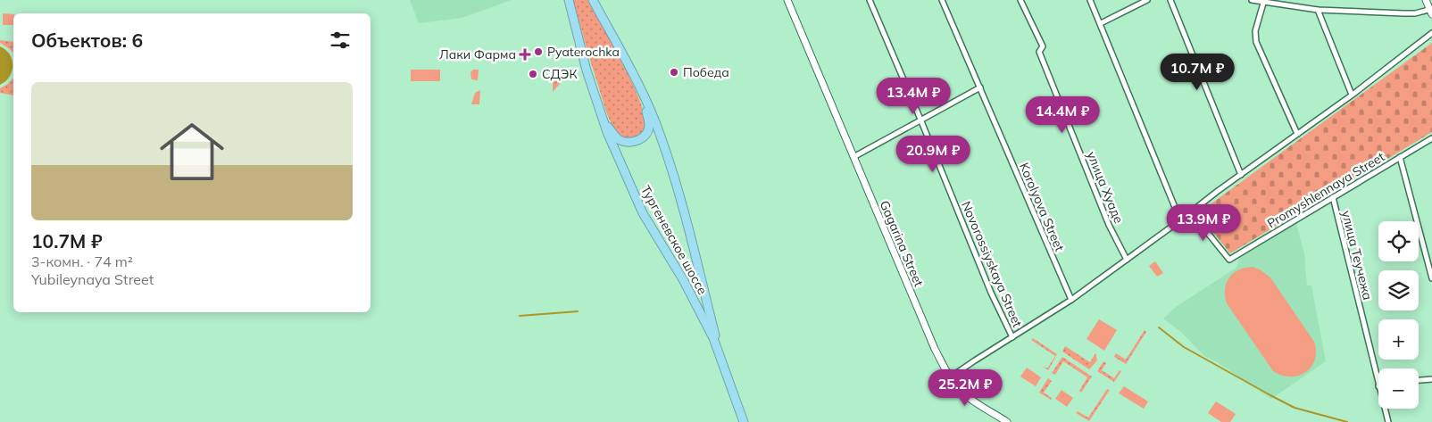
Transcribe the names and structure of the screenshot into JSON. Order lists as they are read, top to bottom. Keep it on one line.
{"streets":{"highway":["Тургеневское шоссе"],"street":["улица Хуаде","Promyshlennaya Street","Korolyova Street","Gagarina Street","улица Теучежа","Novorossiyskaya Street"]},"crossings":[["Promyshlennaya Street","улица Теучежа"]],"places":{"other":["Pyaterochka","Победа","СДЭК"],"health":["Лаки Фарма"]},"page":{"heading":"Объектов: 6","price":["10.7M ₽","13.4M ₽","14.4M ₽","20.9M ₽","13.9M ₽","25.2M ₽"],"list":[{"name":"10.7M ₽","note":"3-комн. · 74 m² · Yubileynaya Street"}],"map_buttons":["+","−"]}}
